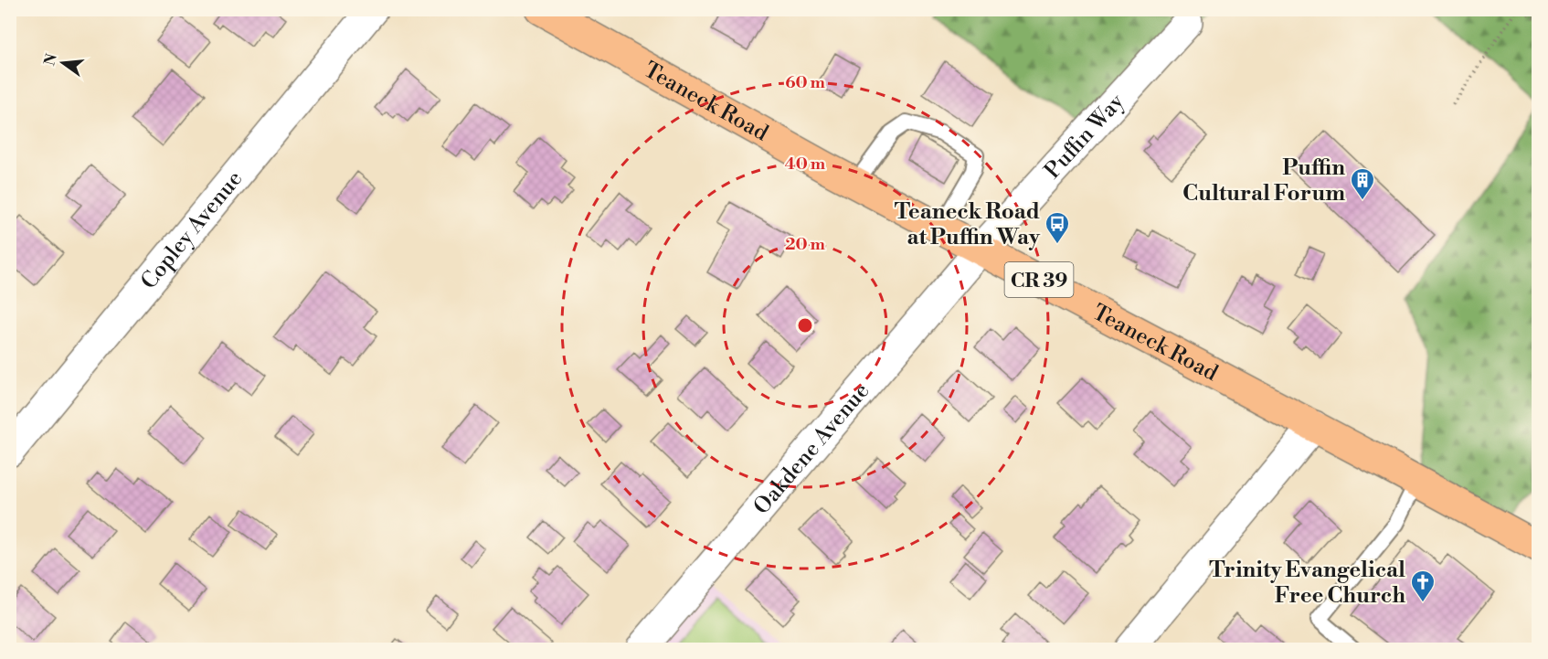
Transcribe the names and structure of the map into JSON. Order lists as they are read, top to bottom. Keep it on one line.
{"streets":{"main road":["Teaneck Road","CR 39"],"street":["Puffin Way","Copley Avenue","Oakdene Avenue"]},"crossings":[["Teaneck Road","Puffin Way"],["Teaneck Road","Oakdene Avenue"],["Puffin Way","Oakdene Avenue"]],"places":{"building":["Puffin Cultural Forum"],"bus stop":["Teaneck Road at Puffin Way"],"church":["Trinity Evangelical Free Church"]},"north":"left","rings":["60 m","40 m","20 m"]}
